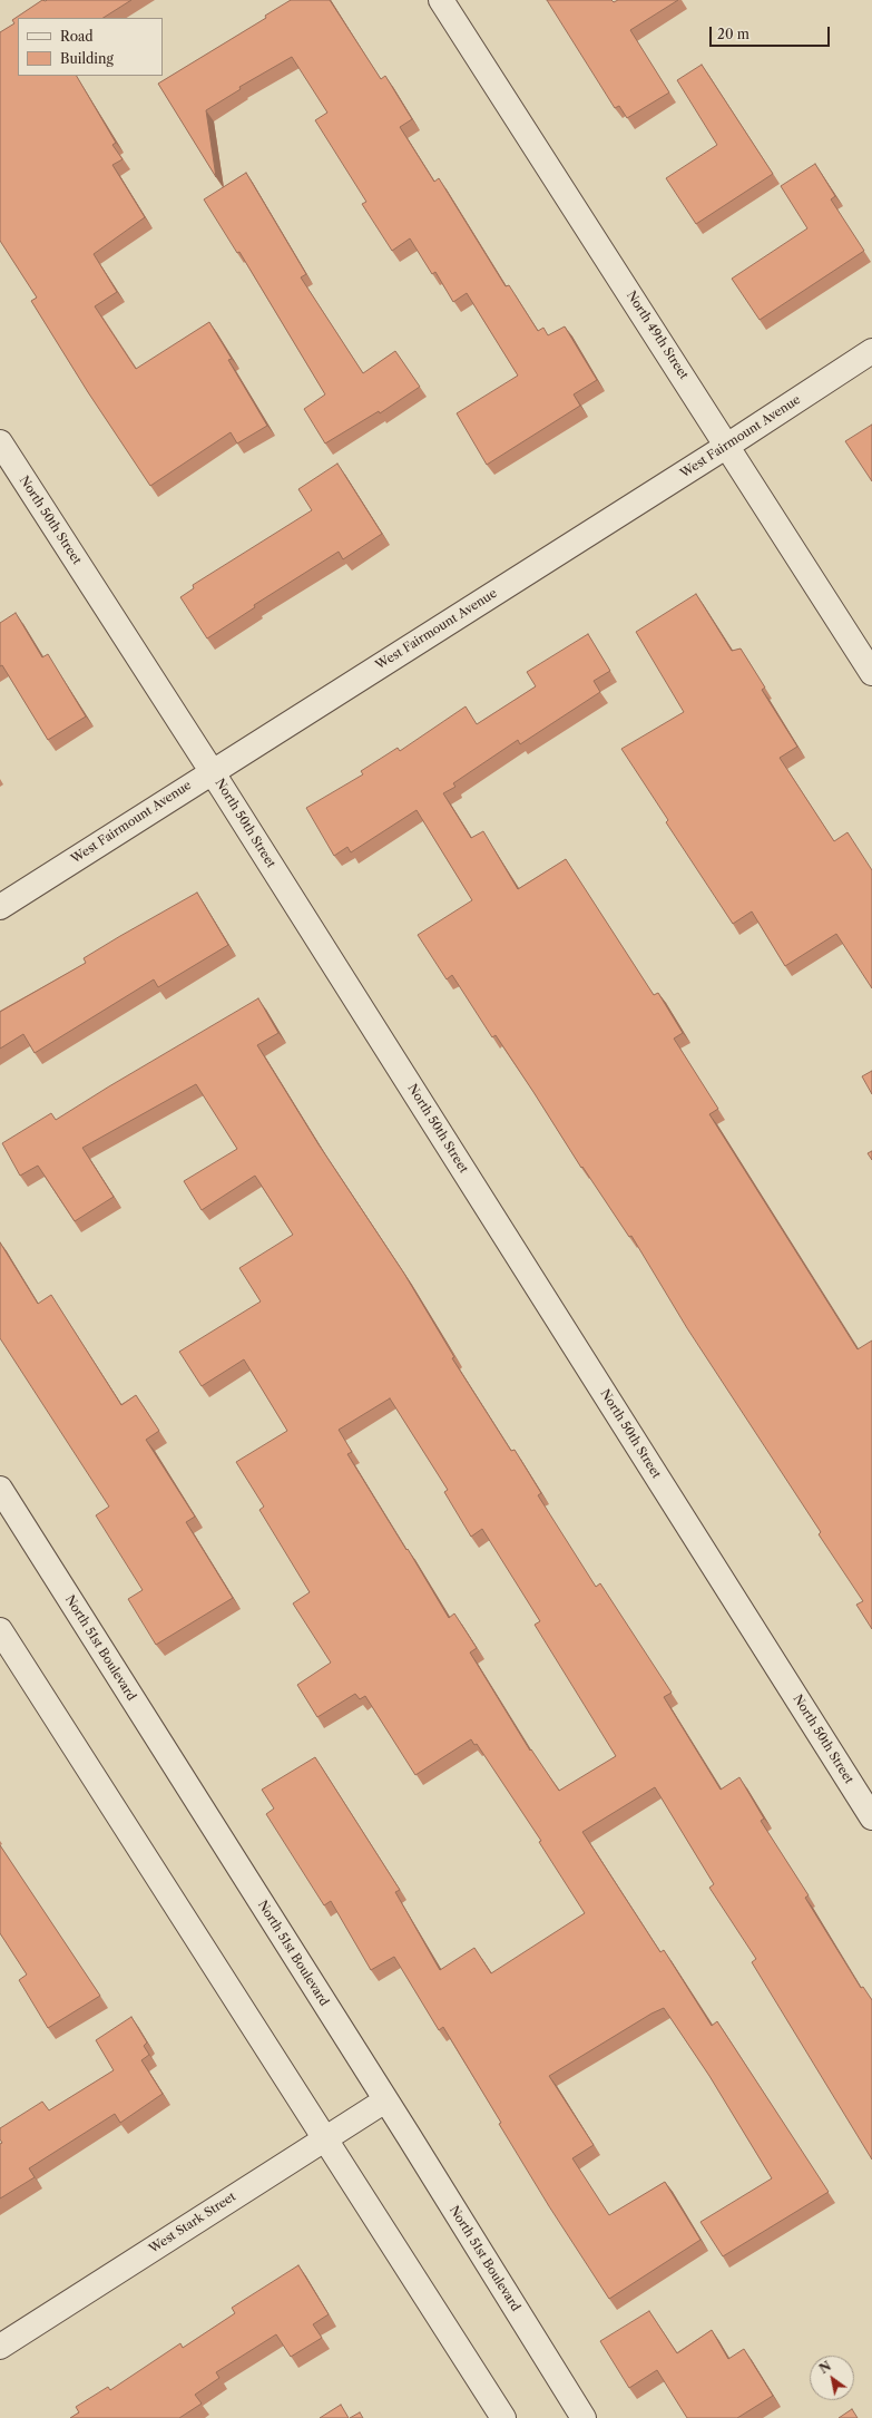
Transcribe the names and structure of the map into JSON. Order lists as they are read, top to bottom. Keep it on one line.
{"streets":{"street":["North 49th Street","West Fairmount Avenue","North 50th Street","North 51st Boulevard","West Stark Street"]},"crossings":[["North 49th Street","West Fairmount Avenue"],["West Fairmount Avenue","North 50th Street"],["North 51st Boulevard","West Stark Street"]],"legend":["Road","Building"],"scale_bar":"20 m","north":"top left"}
